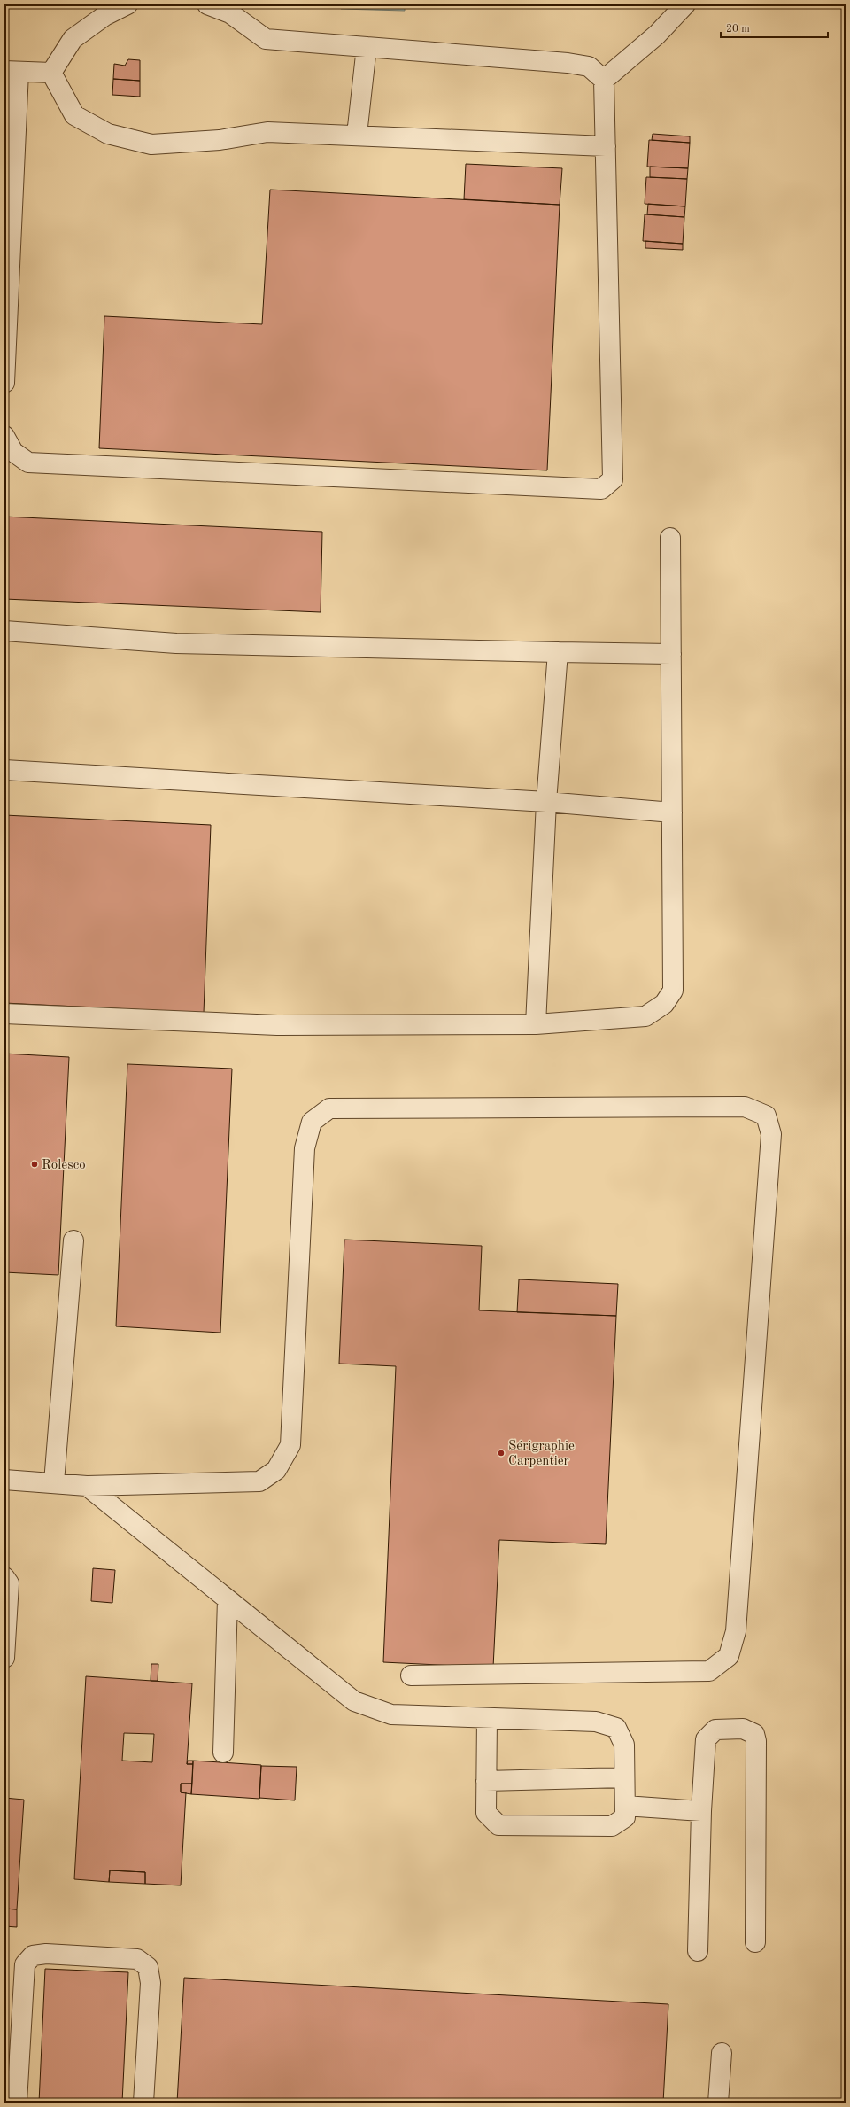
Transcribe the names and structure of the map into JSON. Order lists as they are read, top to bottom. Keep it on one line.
{"places":["Rolesco","Sérigraphie Carpentier"],"scale_bar":"20 m"}
